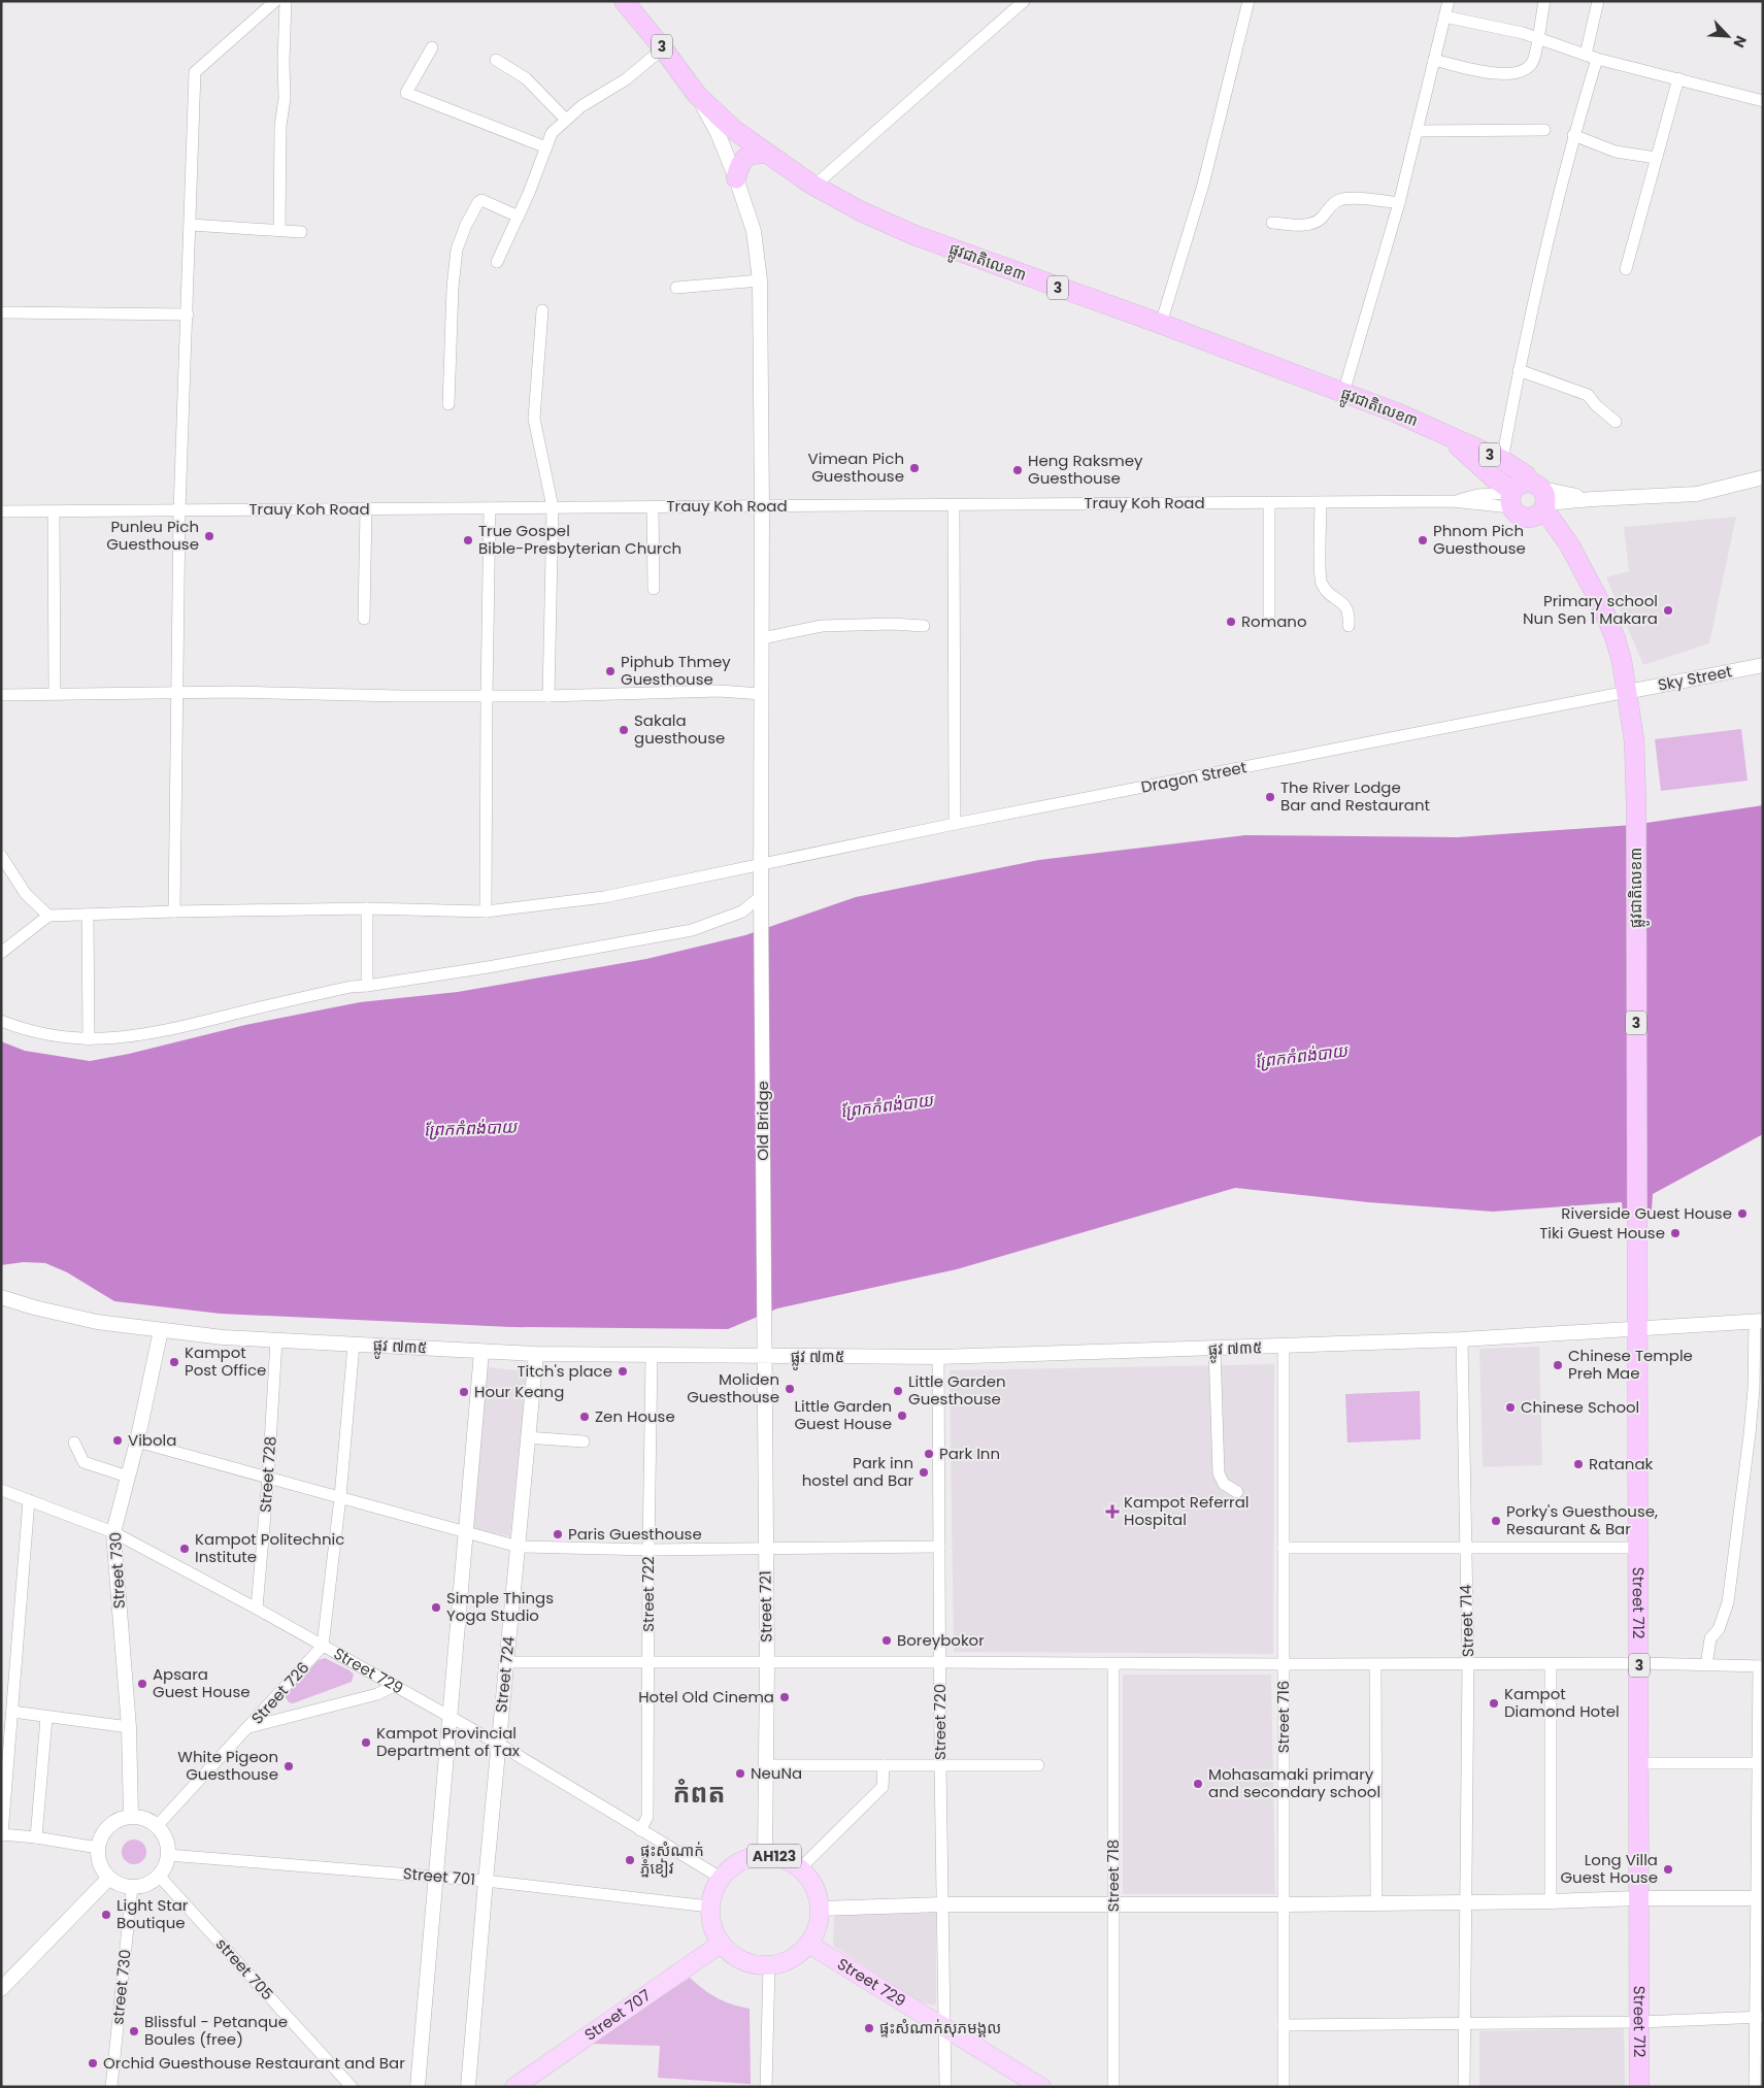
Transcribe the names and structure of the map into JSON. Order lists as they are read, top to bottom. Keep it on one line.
{"streets":{"highway":["3","ផ្លូវជាតិលេខ៣","Street 712"],"main road":["Street 729","AH123","Street 707"],"street":["Trauy Koh Road","Sky Street","Dragon Street","Old Bridge","ផ្លូវ ៧៣៥","Street 728","Street 730","Street 722","Street 721","Street 714","Street 724","Street 726","Street 716","Street 720","Street 718","Street 701","street 705","street 730"]},"crossings":[["ផ្លូវជាតិលេខ៣","Trauy Koh Road"],["ផ្លូវជាតិលេខ៣","Sky Street"],["ផ្លូវជាតិលេខ៣","Dragon Street"],["ផ្លូវជាតិលេខ៣","Old Bridge"],["ផ្លូវជាតិលេខ៣","Street 712"],["Trauy Koh Road","Old Bridge"],["Sky Street","Dragon Street"],["Dragon Street","Old Bridge"],["Old Bridge","ផ្លូវ ៧៣៥"],["Old Bridge","Street 721"],["ផ្លូវ ៧៣៥","Street 728"],["ផ្លូវ ៧៣៥","Street 730"],["ផ្លូវ ៧៣៥","Street 722"],["ផ្លូវ ៧៣៥","Street 712"],["ផ្លូវ ៧៣៥","Street 721"],["ផ្លូវ ៧៣៥","Street 714"],["ផ្លូវ ៧៣៥","Street 724"],["ផ្លូវ ៧៣៥","Street 716"],["ផ្លូវ ៧៣៥","Street 720"],["Street 728","Street 729"],["Street 730","Street 729"],["Street 730","Street 726"],["Street 730","Street 701"],["Street 730","street 705"],["Street 730","street 730"],["Street 722","Street 729"],["Street 721","Street 729"],["Street 721","AH123"],["Street 721","Street 701"],["Street 721","Street 707"],["Street 729","Street 724"],["Street 729","Street 726"],["Street 729","Street 720"],["Street 729","AH123"],["Street 729","Street 701"],["Street 729","Street 707"],["Street 724","Street 701"],["Street 726","Street 701"],["Street 726","street 705"],["Street 726","street 730"],["AH123","Street 701"],["AH123","Street 707"],["Street 701","street 705"],["Street 701","street 730"],["Street 701","Street 707"],["street 705","street 730"]],"districts":["កំពត"],"water":["ព្រែកកំពង់បាយ"],"places":{"other":["Vimean Pich Guesthouse","Heng Raksmey Guesthouse","Punleu Pich Guesthouse","True Gospel Bible-Presbyterian Church","Phnom Pich Guesthouse","Primary school Nun Sen 1 Makara","Romano","Piphub Thmey Guesthouse","Sakala guesthouse","The River Lodge Bar and Restaurant","Riverside Guest House","Tiki Guest House","Kampot Post Office","Chinese Temple Preh Mae","Titch's place","Moliden Guesthouse","Little Garden Guesthouse","Hour Keang","Chinese School","Little Garden Guest House","Zen House","Vibola","Park Inn","Ratanak","Park inn hostel and Bar","Porky's Guesthouse, Resaurant & Bar","Paris Guesthouse","Kampot Politechnic Institute","Simple Things Yoga Studio","Boreybokor","Apsara Guest House","Hotel Old Cinema","Kampot Diamond Hotel","Kampot Provincial Department of Tax","White Pigeon Guesthouse","NeuNa","Mohasamaki primary and secondary school","ផ្ទះសំណាក់ ភ្នំខៀវ","Long Villa Guest House","Light Star Boutique","ផ្ទះសំណាក់សុភមង្គល","Blissful - Petanque Boules (free)","Orchid Guesthouse Restaurant and Bar"],"health":["Kampot Referral Hospital"]},"north":"bottom right"}
